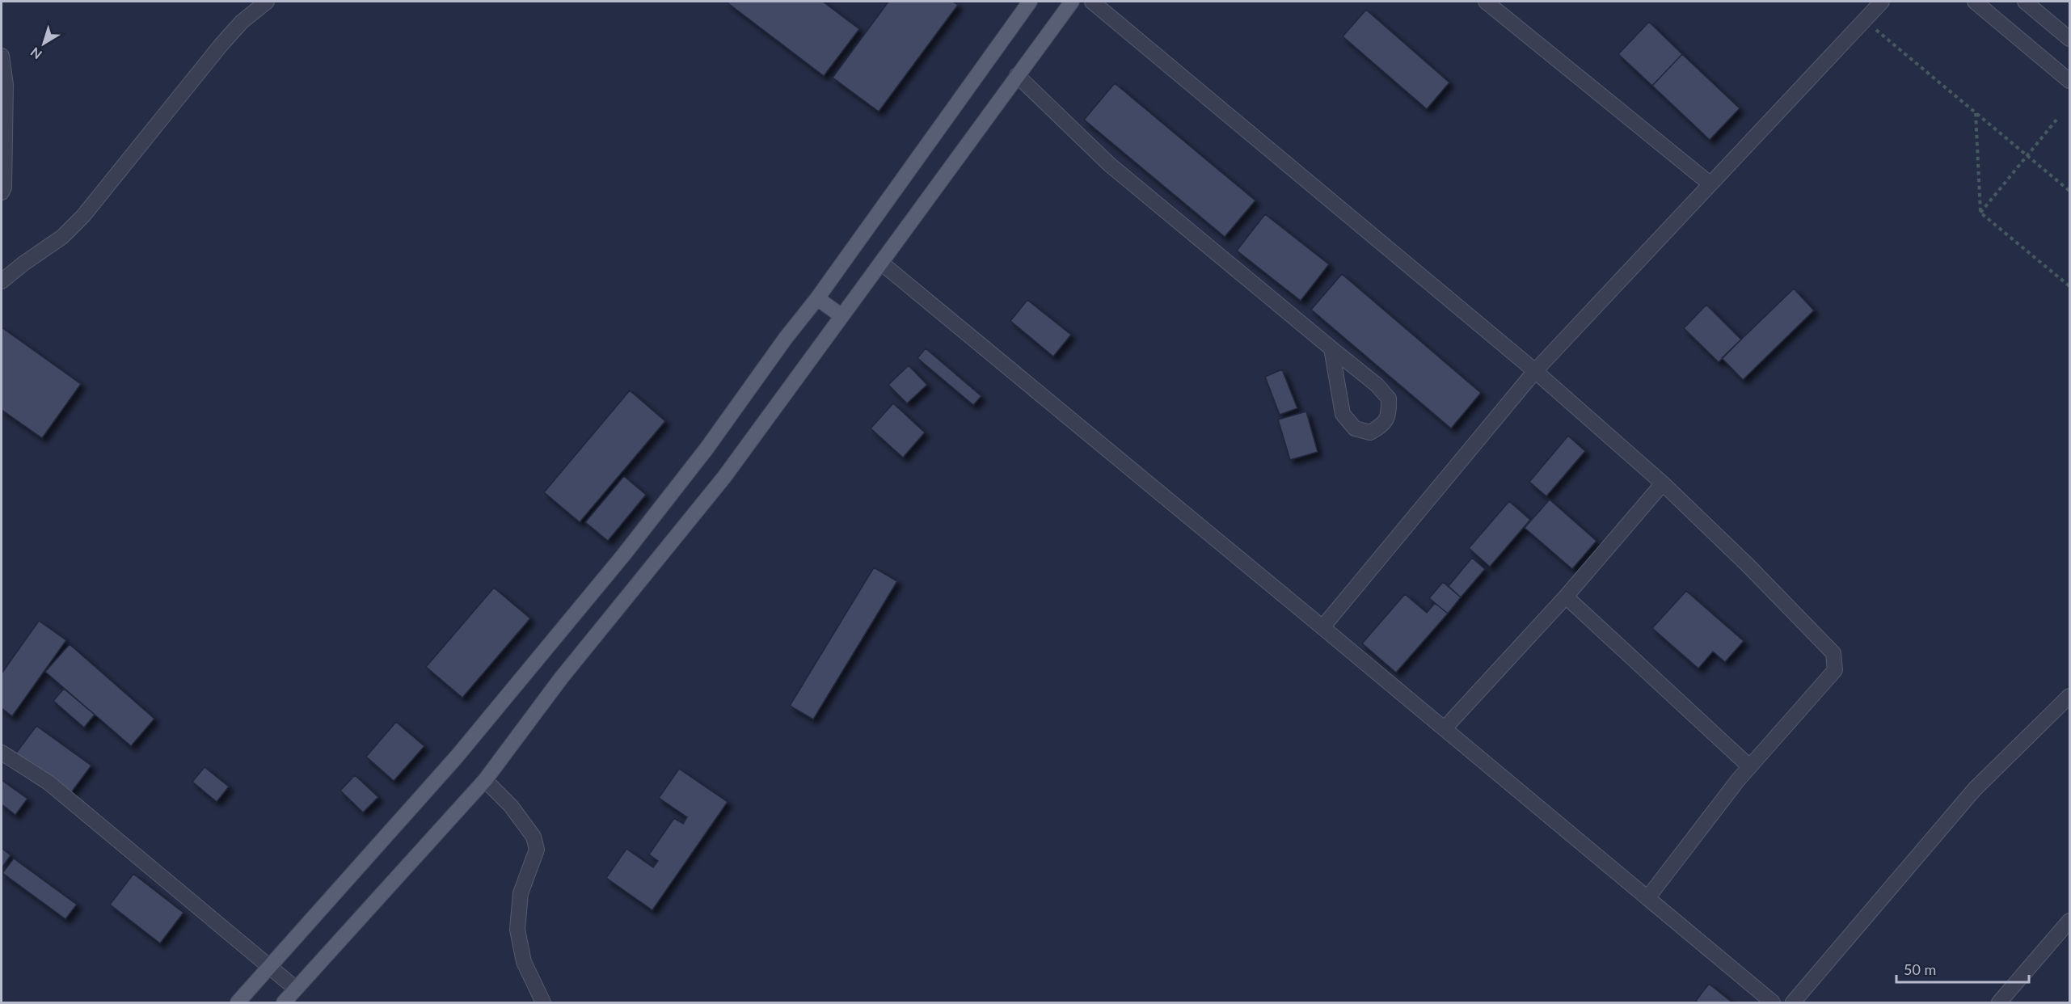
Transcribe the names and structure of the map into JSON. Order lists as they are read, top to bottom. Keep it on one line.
{"scale_bar":"50 m","north":"bottom left"}
